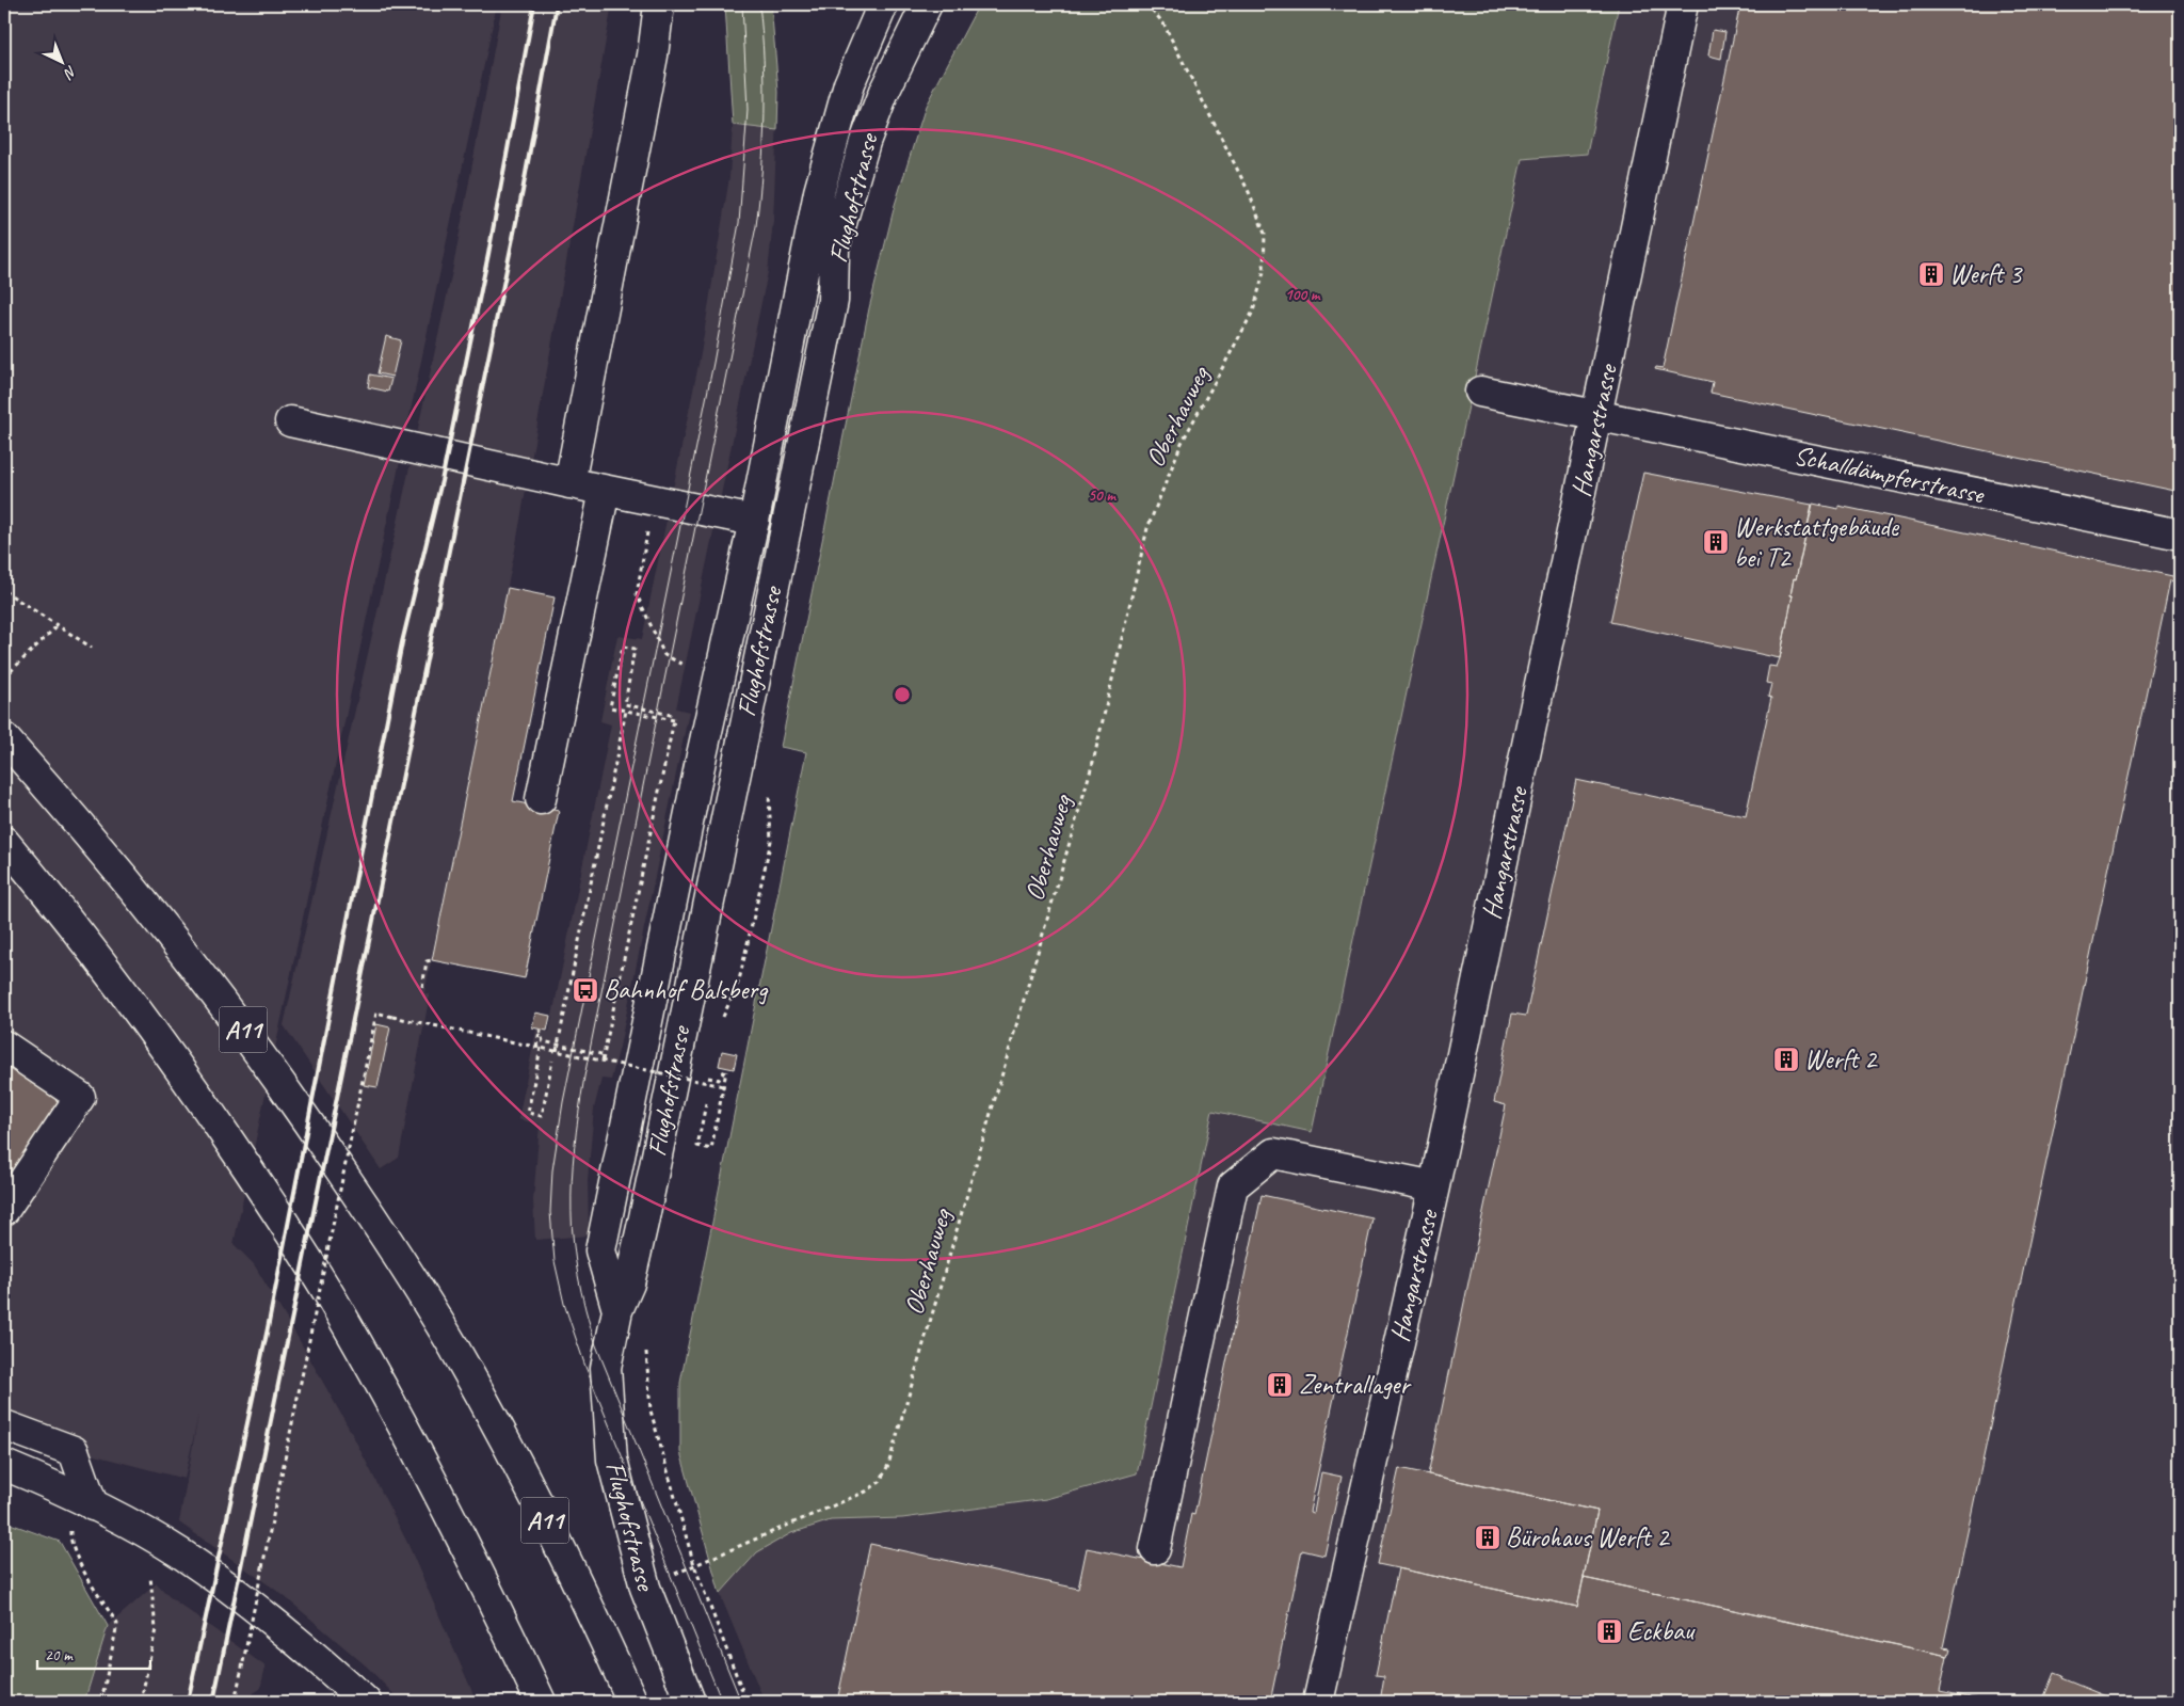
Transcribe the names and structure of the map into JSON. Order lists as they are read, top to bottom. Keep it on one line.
{"streets":{"main road":["Flughofstrasse","Hangarstrasse","Schalldämpferstrasse","A11"],"path":["Oberhauweg"]},"crossings":[["Flughofstrasse","Oberhauweg"],["Hangarstrasse","Schalldämpferstrasse"]],"places":{"building":["Werft 3","Werkstattgebäude bei T2","Werft 2","Zentrallager","Bürohaus Werft 2","Eckbau"],"bus stop":["Bahnhof Balsberg"]},"scale_bar":"20 m","north":"bottom right","rings":["100 m","50 m"]}
